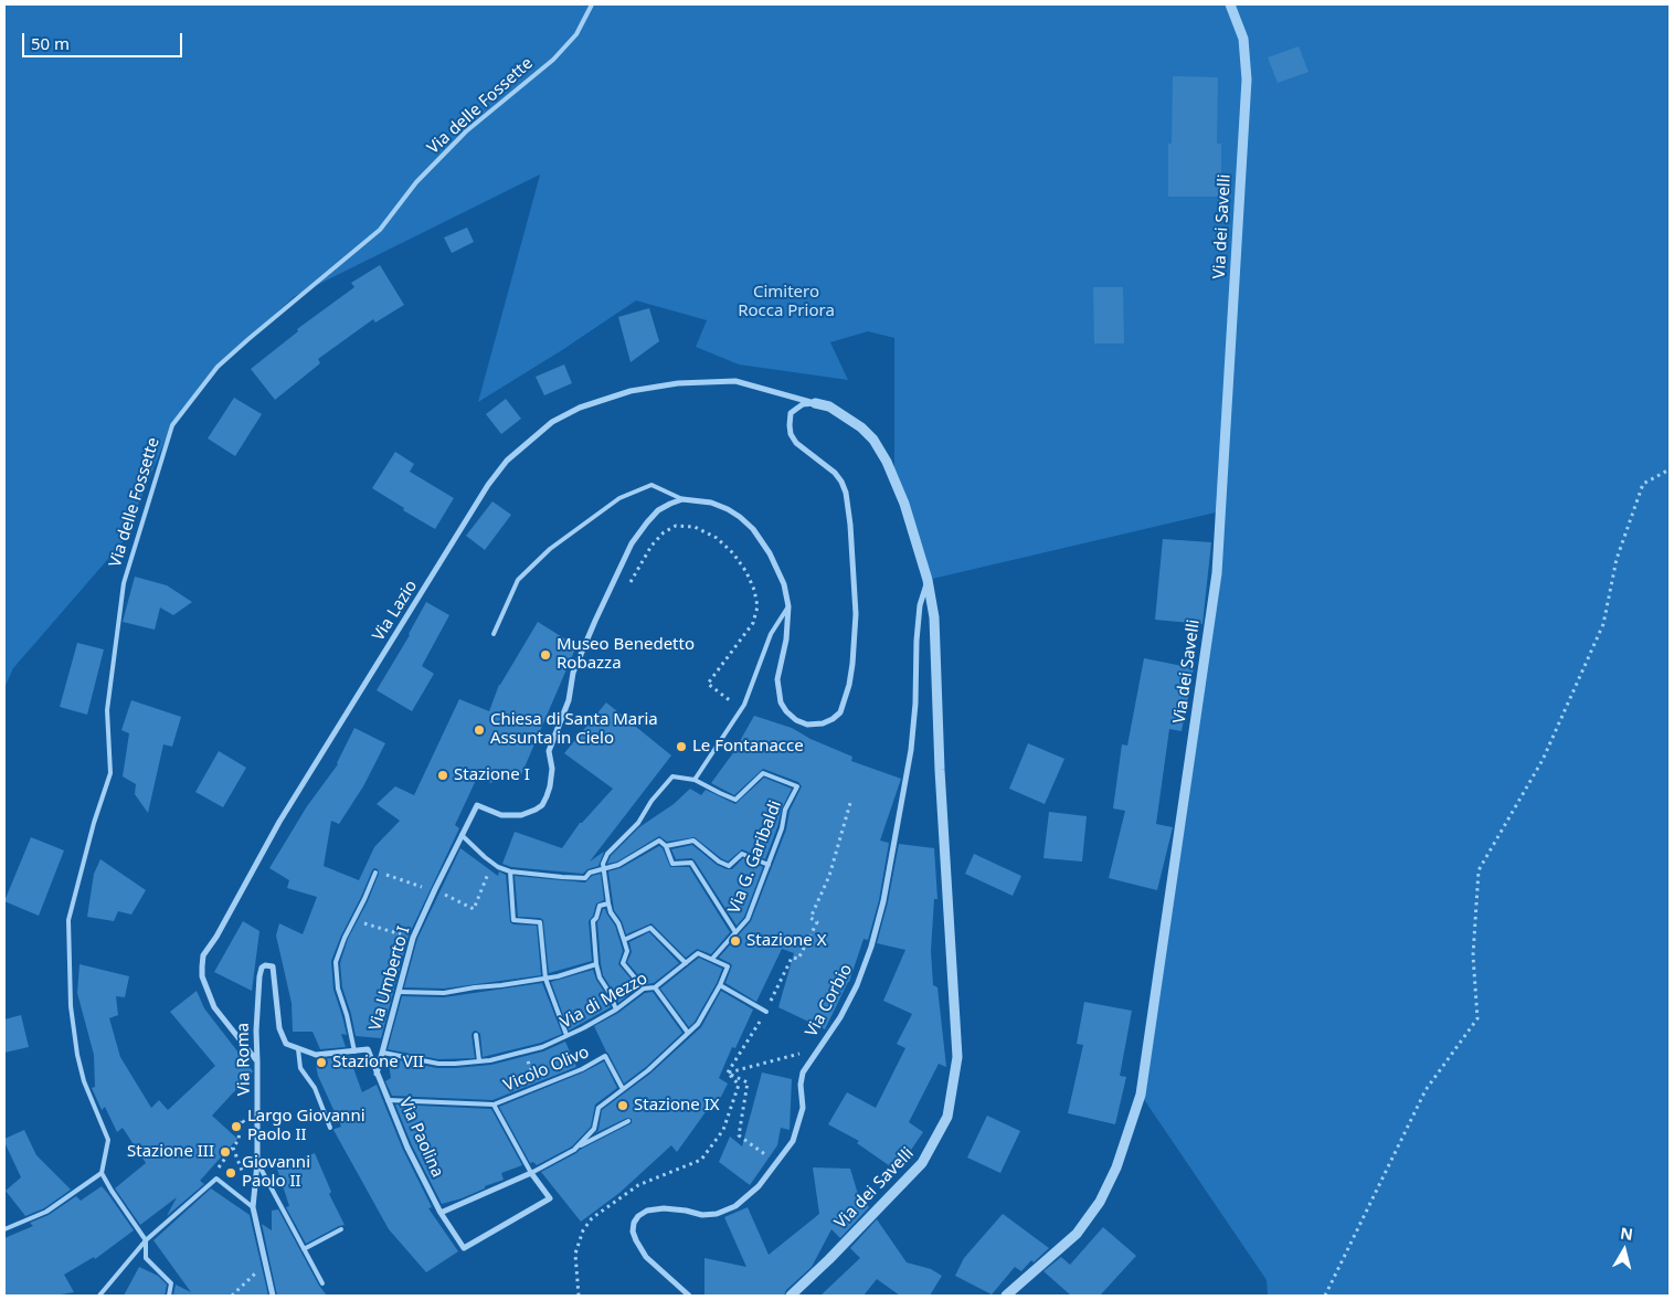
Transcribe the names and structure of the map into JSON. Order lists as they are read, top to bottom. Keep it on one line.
{"streets":{"street":["Via dei Savelli","Via Lazio","Via Umberto I","Via Corbio","Via Roma","Via Paolina"],"lane":["Via delle Fossette","Via G. Garibaldi","Via di Mezzo","Vicolo Olivo"]},"crossings":[["Via dei Savelli","Via Lazio"],["Via dei Savelli","Via Corbio"],["Via Lazio","Via Roma"],["Via G. Garibaldi","Via di Mezzo"],["Via Umberto I","Via di Mezzo"],["Via Umberto I","Via Paolina"],["Vicolo Olivo","Via Paolina"]],"parks":["Cimitero Rocca Priora"],"places":["Museo Benedetto Robazza","Chiesa di Santa Maria Assunta in Cielo","Le Fontanacce","Stazione I","Stazione X","Stazione VII","Stazione IX","Largo Giovanni Paolo II","Stazione III","Giovanni Paolo II"],"scale_bar":"50 m","north":"top"}
